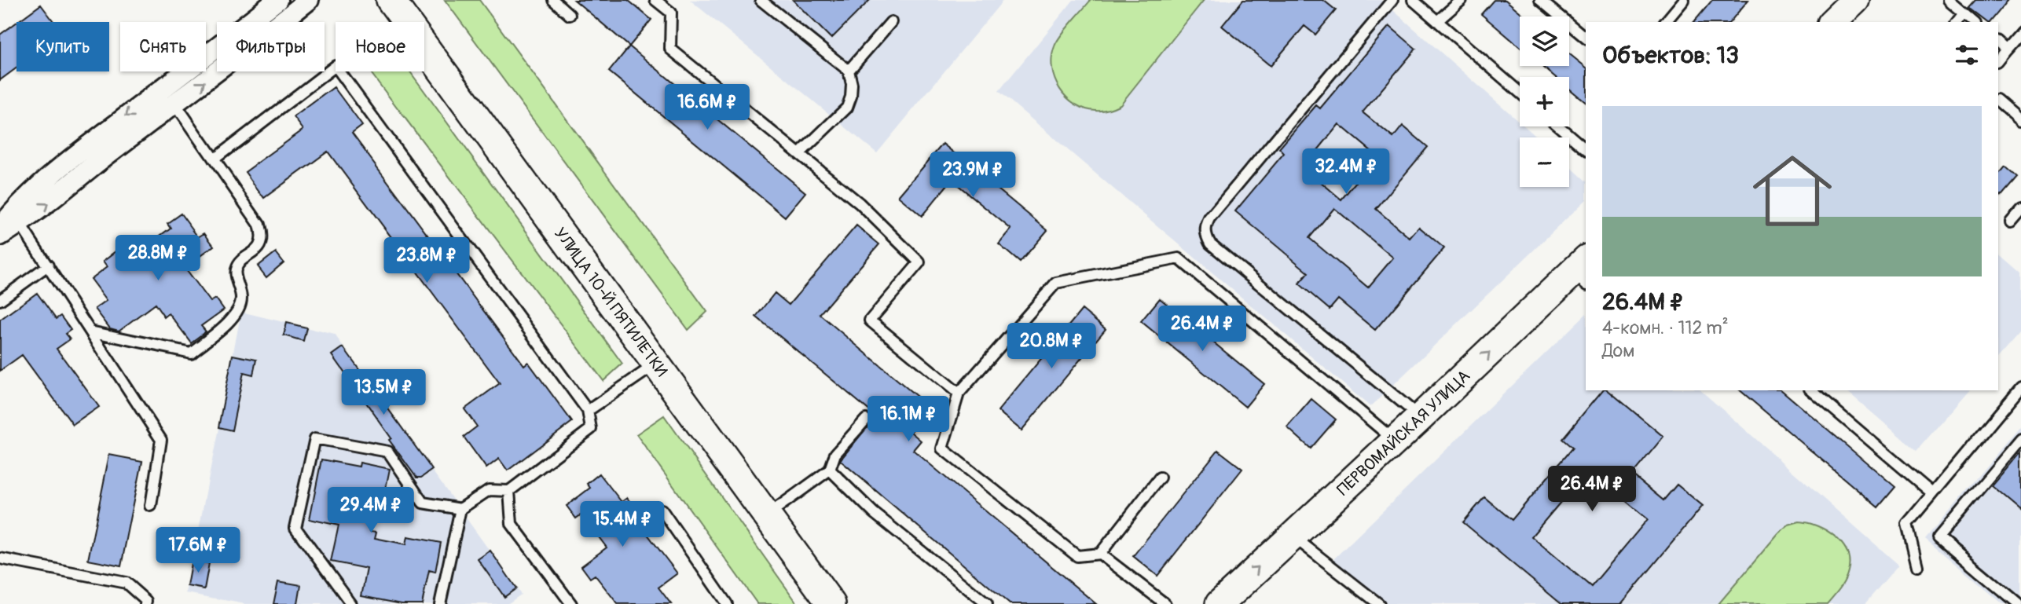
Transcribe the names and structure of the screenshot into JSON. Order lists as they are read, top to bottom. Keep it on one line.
{"streets":{"main road":["УЛИЦА 10-Й ПЯТИЛЕТКИ","ПЕРВОМАЙСКАЯ УЛИЦА"]},"one_way":["ПЕРВОМАЙСКАЯ УЛИЦА"],"page":{"map_buttons":["+","−"],"chip":["Купить","Снять","Фильтры","Новое"],"heading":"Объектов: 13","price":["16.6M ₽","32.4M ₽","23.9M ₽","28.8M ₽","23.8M ₽","26.4M ₽","20.8M ₽","13.5M ₽","16.1M ₽","26.4M ₽","29.4M ₽","15.4M ₽","17.6M ₽"],"list":[{"name":"26.4M ₽","note":"4-комн. · 112 m² · Дом"}]}}
